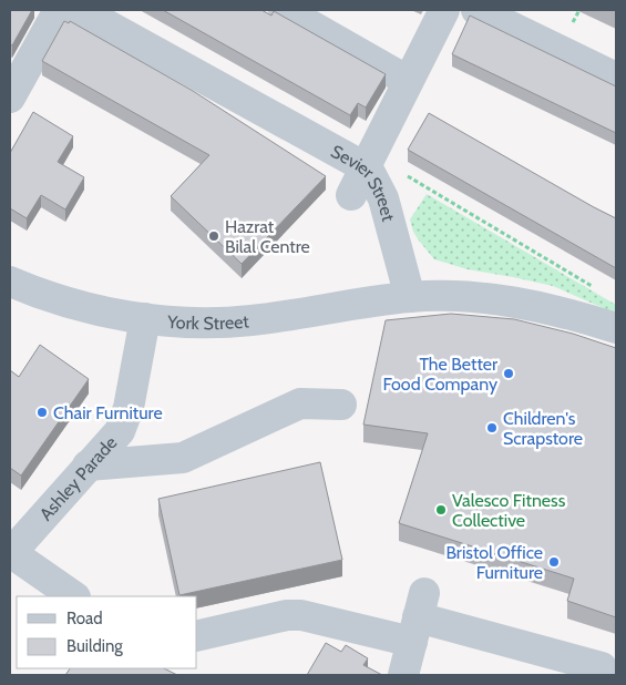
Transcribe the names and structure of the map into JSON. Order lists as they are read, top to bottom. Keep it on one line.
{"streets":{"street":["Sevier Street","York Street","Ashley Parade"]},"crossings":[["Sevier Street","York Street"],["York Street","Ashley Parade"]],"places":["Hazrat Bilal Centre","The Better Food Company","Chair Furniture","Children's Scrapstore","Valesco Fitness Collective","Bristol Office Furniture"],"legend":["Road","Building"]}
